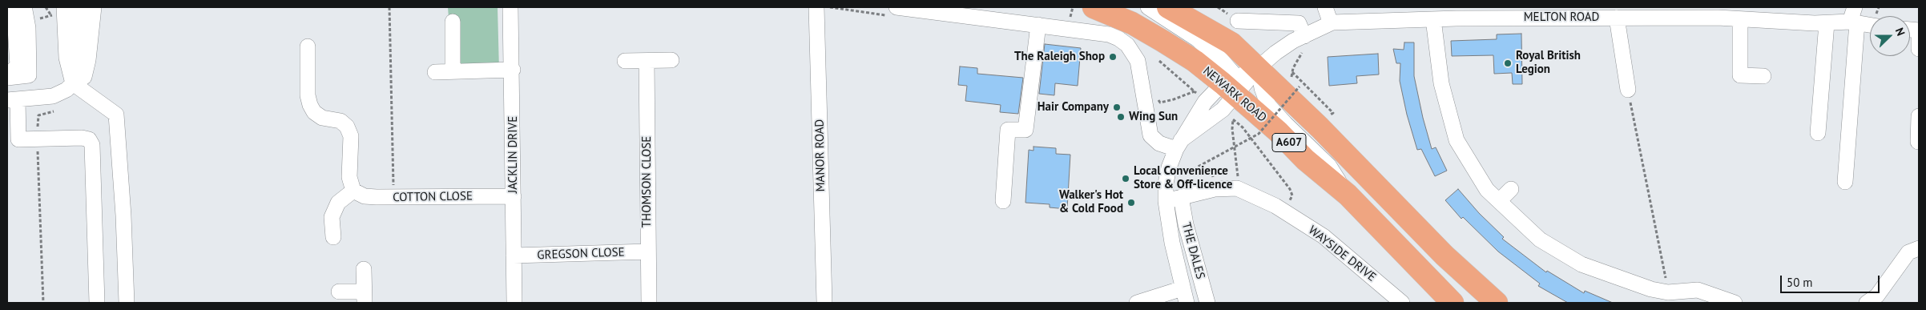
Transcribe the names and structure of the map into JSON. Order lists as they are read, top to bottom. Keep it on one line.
{"streets":{"highway":["NEWARK ROAD","A607"],"street":["MELTON ROAD","JACKLIN DRIVE","MANOR ROAD","THOMSON CLOSE","COTTON CLOSE","THE DALES","GREGSON CLOSE","WAYSIDE DRIVE"]},"crossings":[["MELTON ROAD","NEWARK ROAD"],["MELTON ROAD","A607"],["NEWARK ROAD","A607"],["JACKLIN DRIVE","COTTON CLOSE"],["JACKLIN DRIVE","GREGSON CLOSE"],["THOMSON CLOSE","GREGSON CLOSE"],["THE DALES","WAYSIDE DRIVE"]],"places":["The Raleigh Shop","Royal British Legion","Hair Company","Wing Sun","Local Convenience Store & Off-licence","Walker's Hot & Cold Food"],"scale_bar":"50 m","north":"right"}
